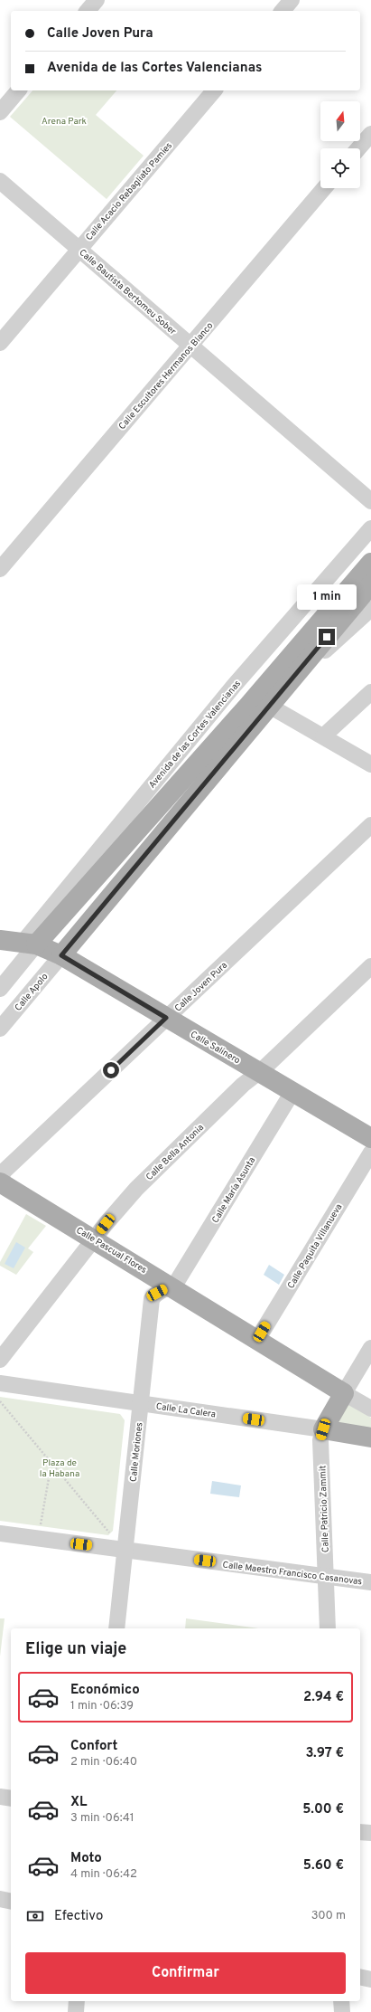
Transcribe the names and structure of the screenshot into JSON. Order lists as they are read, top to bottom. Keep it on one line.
{"streets":{"main road":["Calle Salinero","Calle Pascual Flores","Calle La Calera","Calle Patricio Zammit"],"street":["Calle Acacio Rebagliato Pamies","Calle Bautista Bertomeu Sober","Calle Escultores Hermanos Blanco","Avenida de las Cortes Valencianas","Calle Joven Pura","Calle Apolo","Calle Bella Antonia","Calle María Asunta","Calle Paquita Villanueva","Calle Moriones","Calle Maestro Francisco Casanovas"]},"crossings":[["Calle Acacio Rebagliato Pamies","Calle Bautista Bertomeu Sober"],["Calle Bautista Bertomeu Sober","Calle Escultores Hermanos Blanco"],["Avenida de las Cortes Valencianas","Calle Salinero"],["Calle Joven Pura","Calle Salinero"],["Calle Apolo","Calle Salinero"],["Calle Salinero","Calle Bella Antonia"],["Calle Salinero","Calle María Asunta"],["Calle Bella Antonia","Calle Pascual Flores"],["Calle María Asunta","Calle Pascual Flores"],["Calle María Asunta","Calle Moriones"],["Calle Paquita Villanueva","Calle Pascual Flores"],["Calle Pascual Flores","Calle Moriones"],["Calle Pascual Flores","Calle Patricio Zammit"],["Calle La Calera","Calle Moriones"],["Calle La Calera","Calle Patricio Zammit"],["Calle Moriones","Calle Maestro Francisco Casanovas"],["Calle Patricio Zammit","Calle Maestro Francisco Casanovas"]],"parks":["Arena Park","Plaza de la Habana"],"north":"top","page":{"banner":["Calle Joven Pura","Avenida de las Cortes Valencianas"],"bubble":"1 min","heading":"Elige un viaje","list":[{"name":"Económico","note":"1 min · 06:39","value":"2.94 €"},{"name":"Confort","note":"2 min · 06:40","value":"3.97 €"},{"name":"XL","note":"3 min · 06:41","value":"5.00 €"},{"name":"Moto","note":"4 min · 06:42","value":"5.60 €"}],"pay":["Efectivo","300 m"],"buttons":"Confirmar"}}
